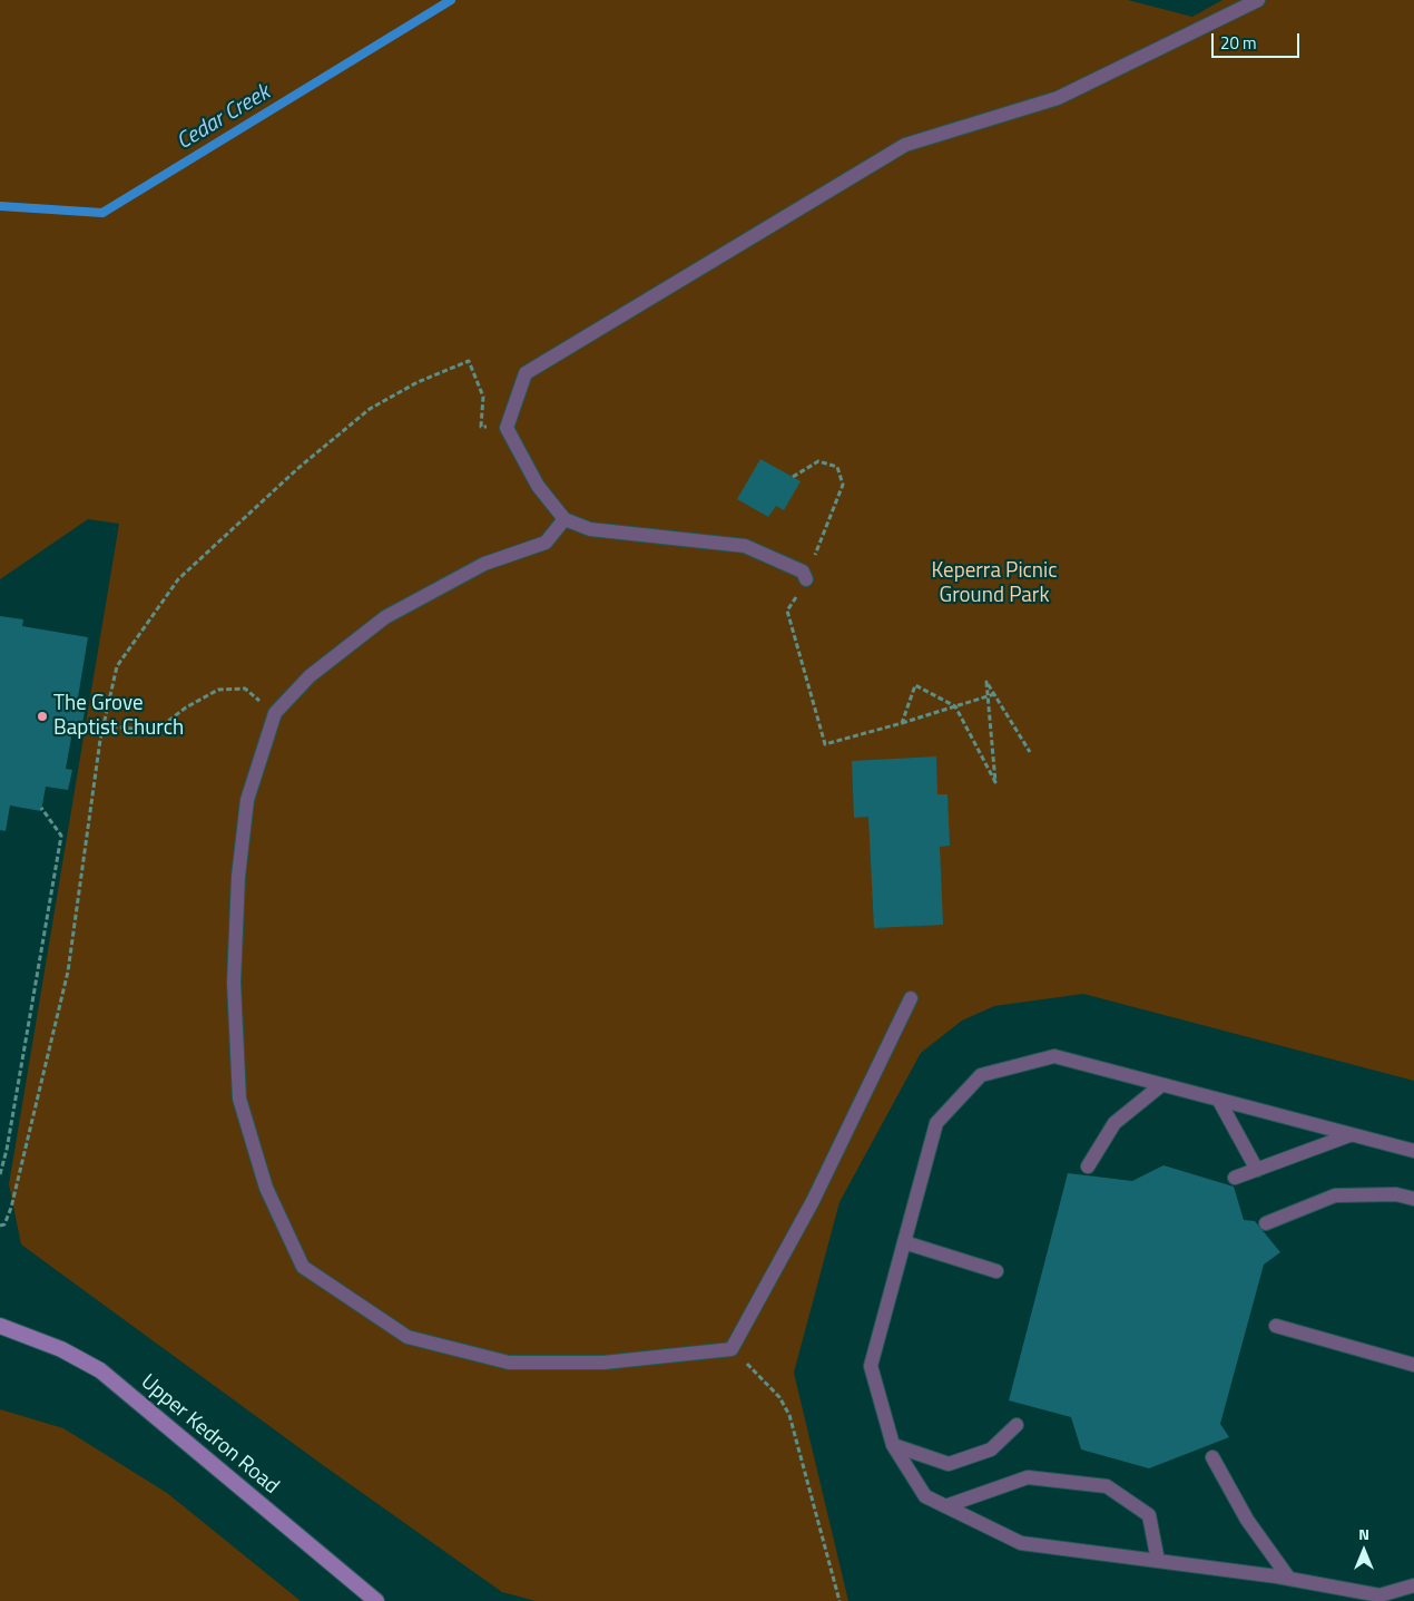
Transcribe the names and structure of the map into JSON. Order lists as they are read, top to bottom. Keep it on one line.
{"streets":{"main road":["Upper Kedron Road"]},"water":["Cedar Creek"],"parks":["Keperra Picnic Ground Park"],"places":["The Grove Baptist Church"],"scale_bar":"20 m","north":"top"}
